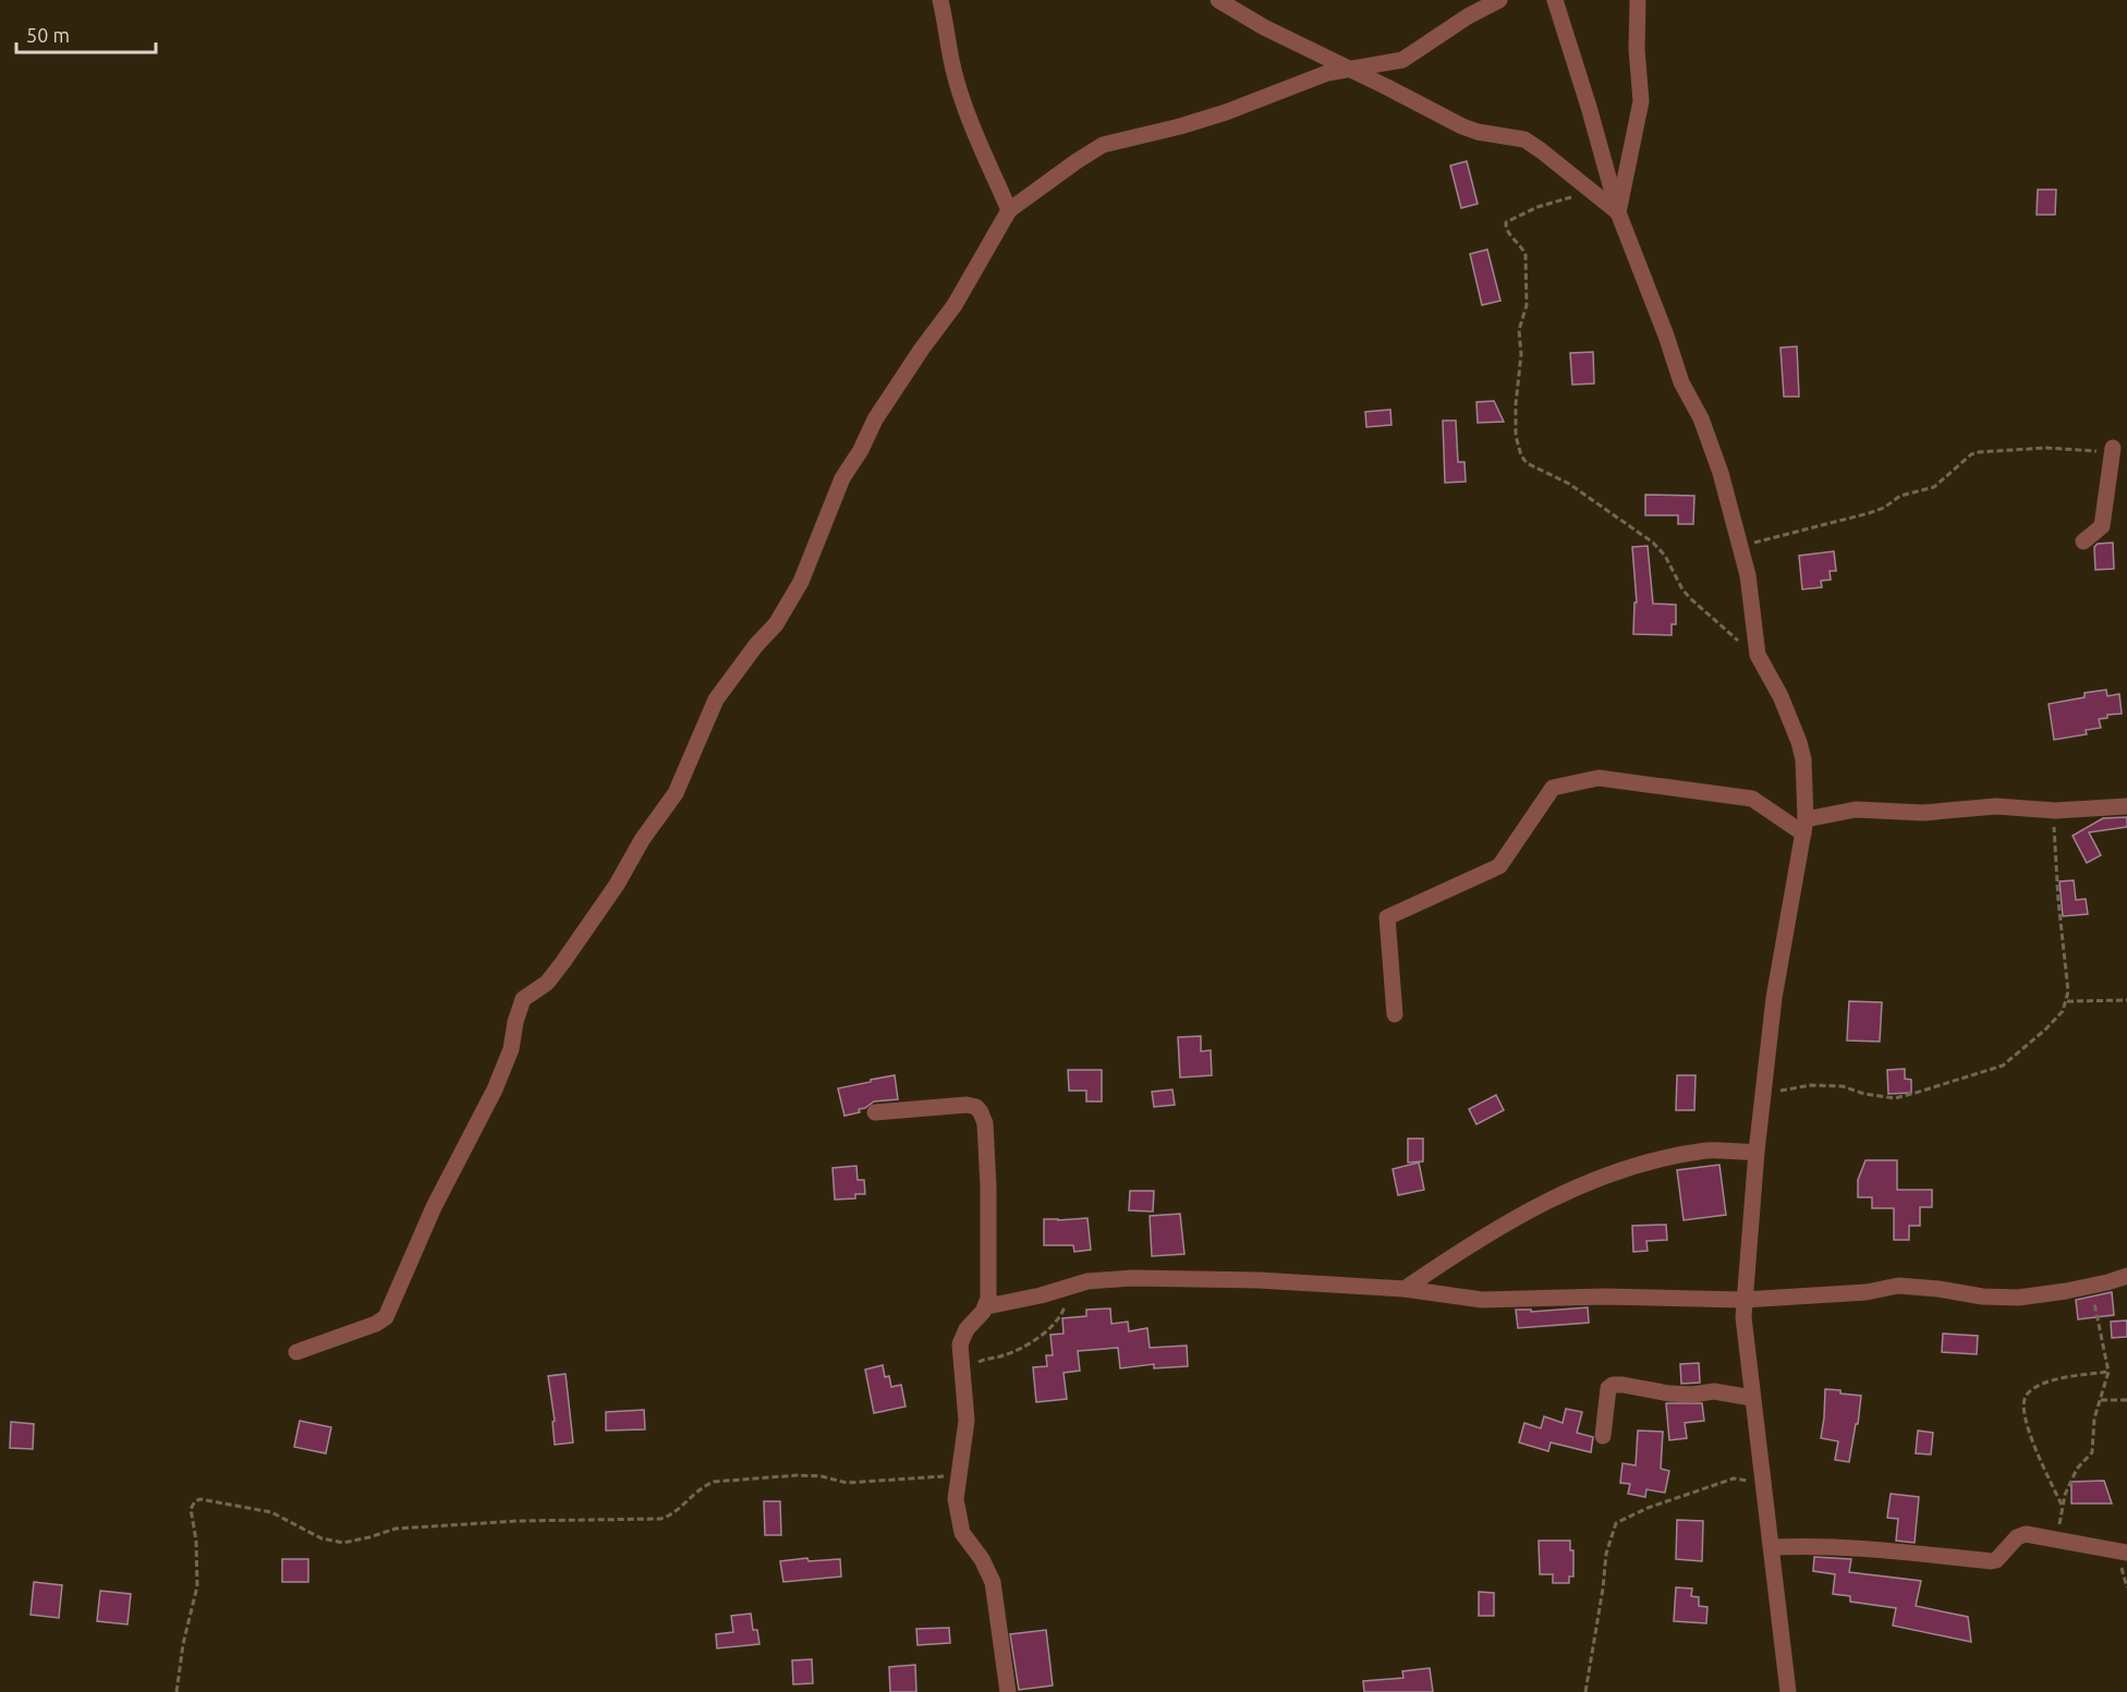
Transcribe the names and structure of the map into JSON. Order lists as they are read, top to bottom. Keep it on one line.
{"scale_bar":"50 m"}
